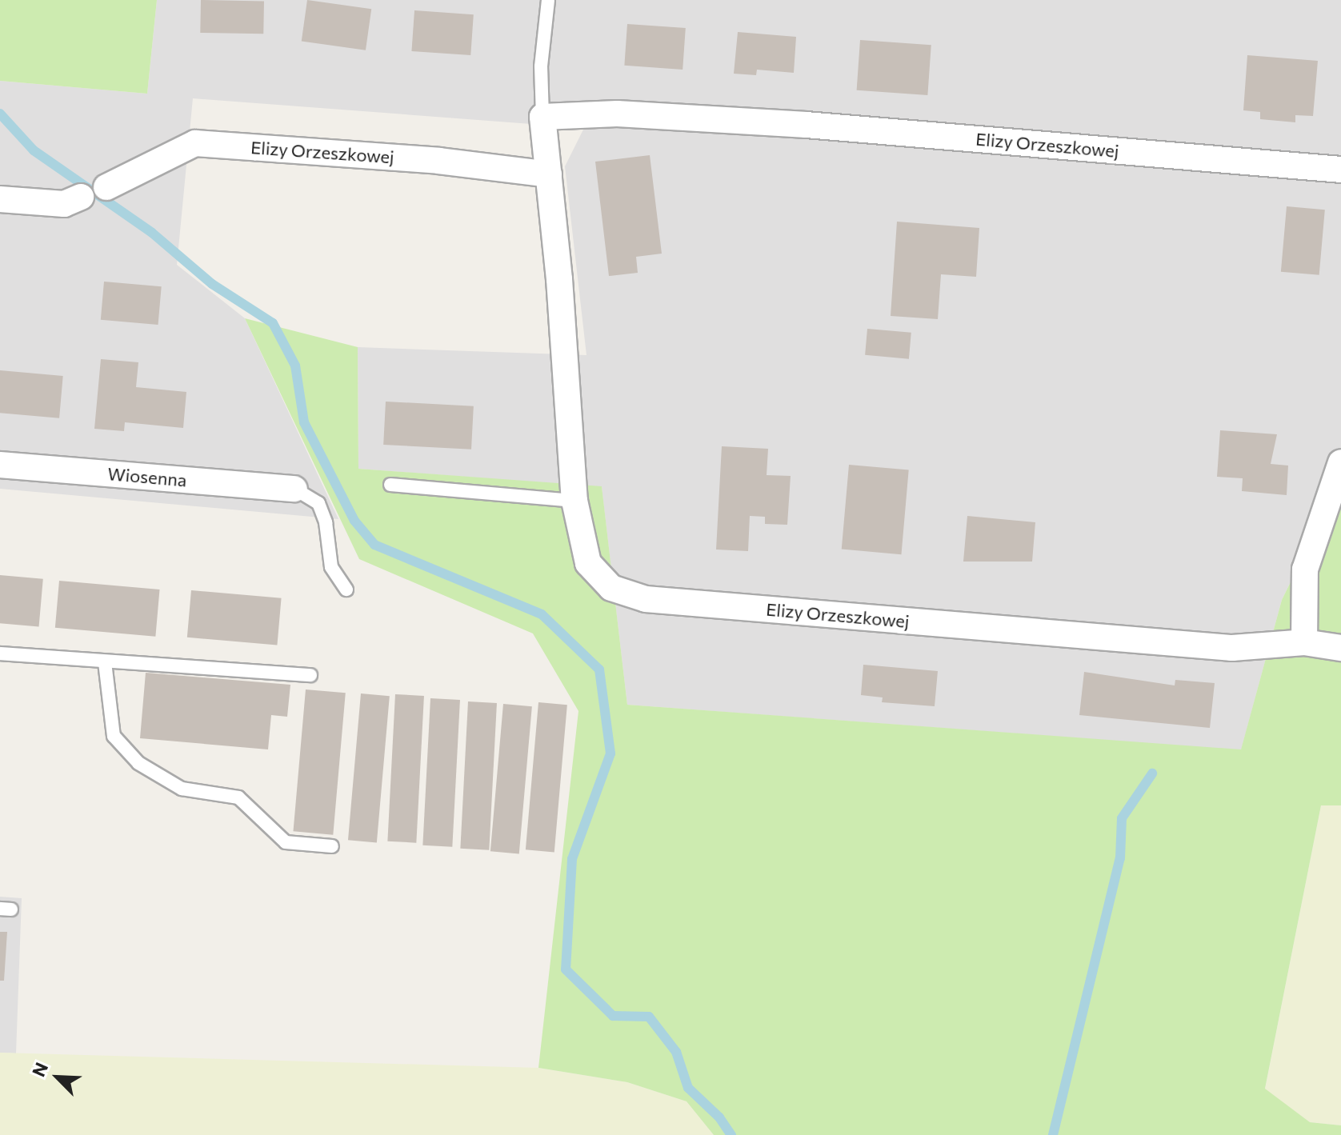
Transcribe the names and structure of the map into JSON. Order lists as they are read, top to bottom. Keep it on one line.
{"streets":{"street":["Elizy Orzeszkowej","Wiosenna"]},"north":"top left"}
